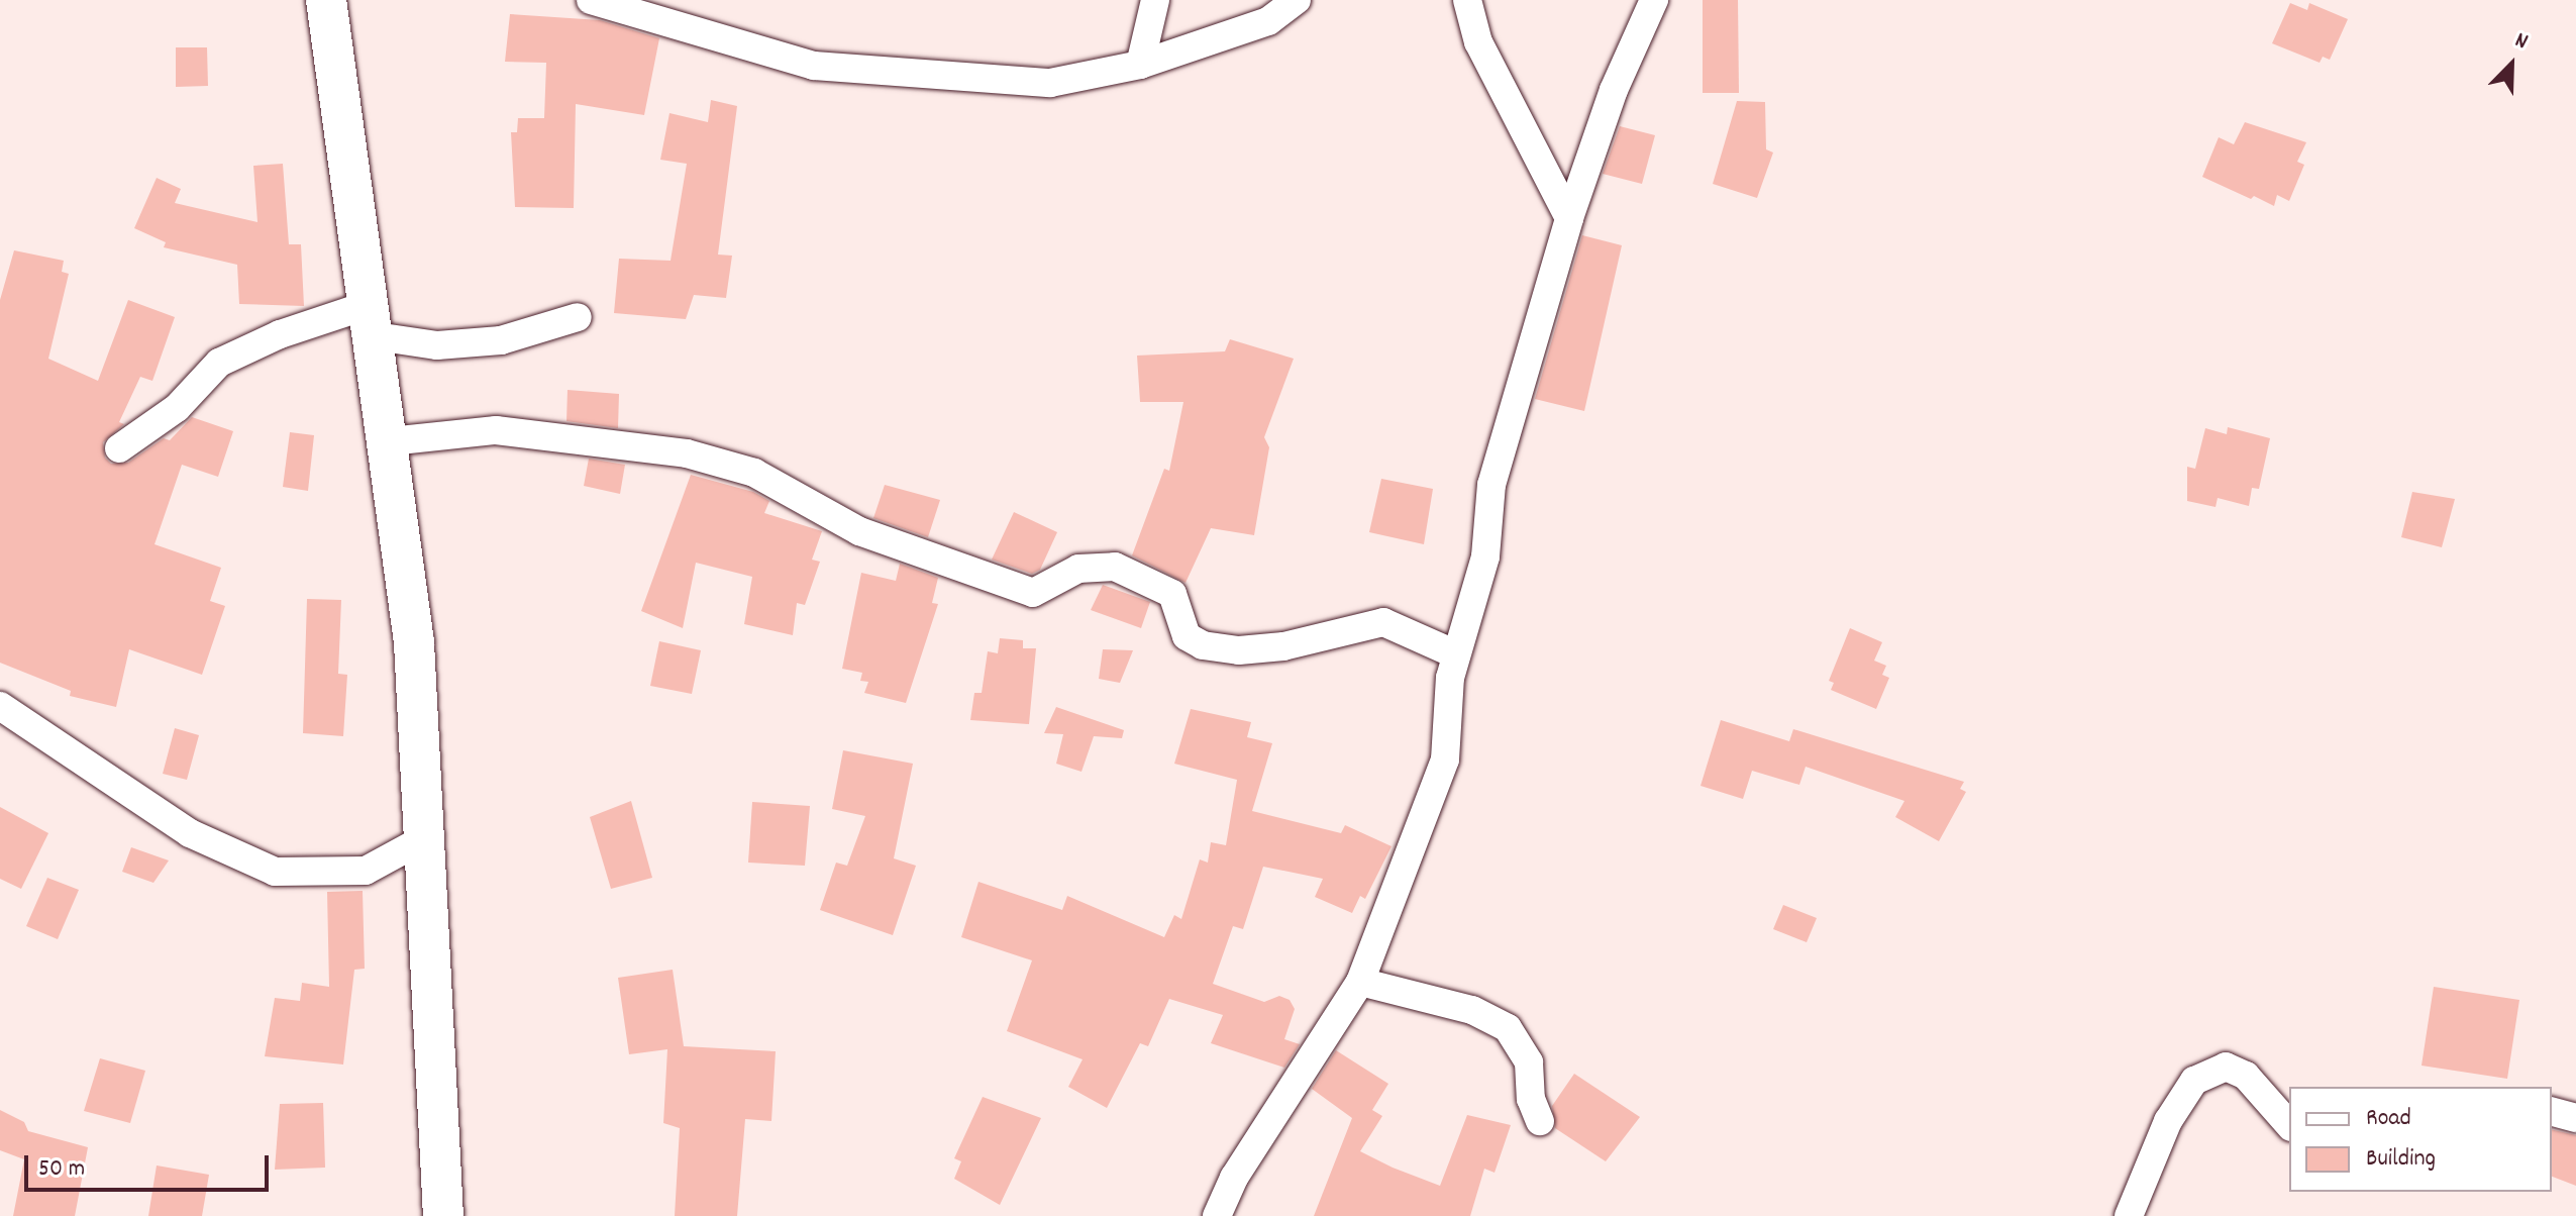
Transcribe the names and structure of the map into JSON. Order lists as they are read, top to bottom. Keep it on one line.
{"legend":["Road","Building"],"scale_bar":"50 m","north":"top right"}
